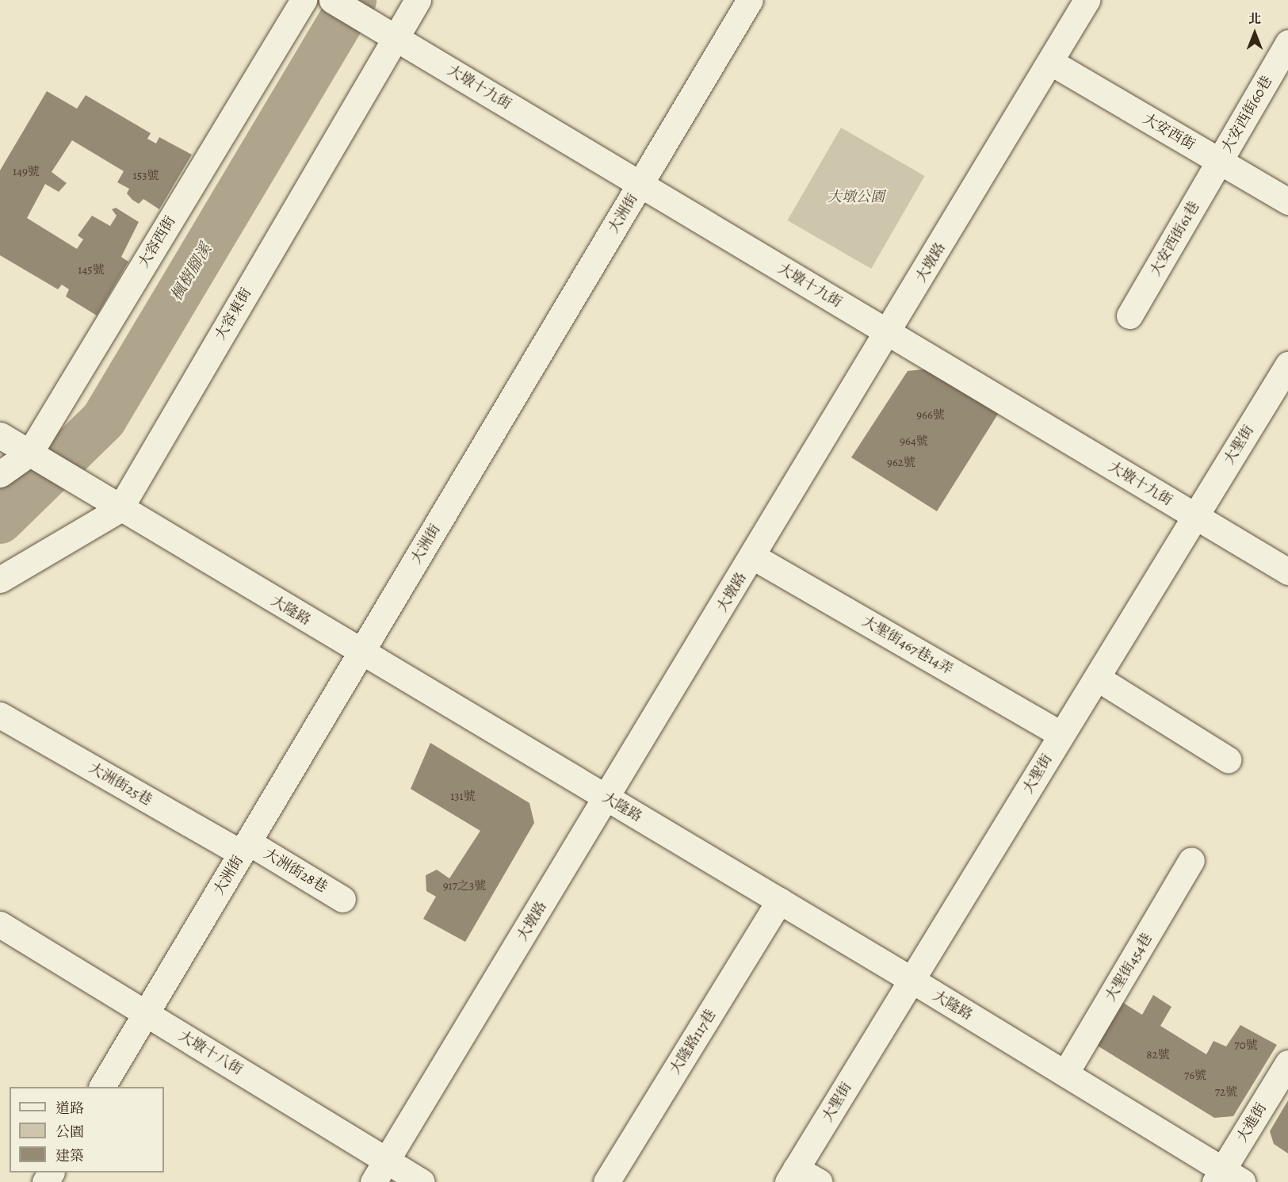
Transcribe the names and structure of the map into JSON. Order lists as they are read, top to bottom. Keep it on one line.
{"streets":{"street":["大墩十九街","大安西街60巷","大安西街","大洲街","大安西街61巷","大容西街","大墩路","大容東街","大聖街","大隆路","大聖街467巷14弄","大洲街25巷","大洲街28巷","大聖街454巷","大隆路117巷","大墩十八街","大進街"]},"crossings":[["大墩十九街","大洲街"],["大墩十九街","大墩路"],["大墩十九街","大容東街"],["大墩十九街","大聖街"],["大安西街60巷","大安西街"],["大安西街60巷","大安西街61巷"],["大安西街","大安西街61巷"],["大安西街","大墩路"],["大洲街","大隆路"],["大洲街","大洲街25巷"],["大洲街","大洲街28巷"],["大洲街","大墩十八街"],["大容西街","大隆路"],["大墩路","大隆路"],["大墩路","大聖街467巷14弄"],["大墩路","大墩十八街"],["大容東街","大隆路"],["大聖街","大隆路"],["大聖街","大聖街467巷14弄"],["大隆路","大聖街454巷"],["大隆路","大隆路117巷"],["大隆路","大進街"],["大洲街25巷","大洲街28巷"]],"water":["楓樹腳溪"],"parks":["大墩公園"],"house_numbers":["149號","153號","145號","966號","964號","962號","131號","917之3號","70號","82號","76號","72號"],"legend":["道路","公園","建築"],"north":"top"}
